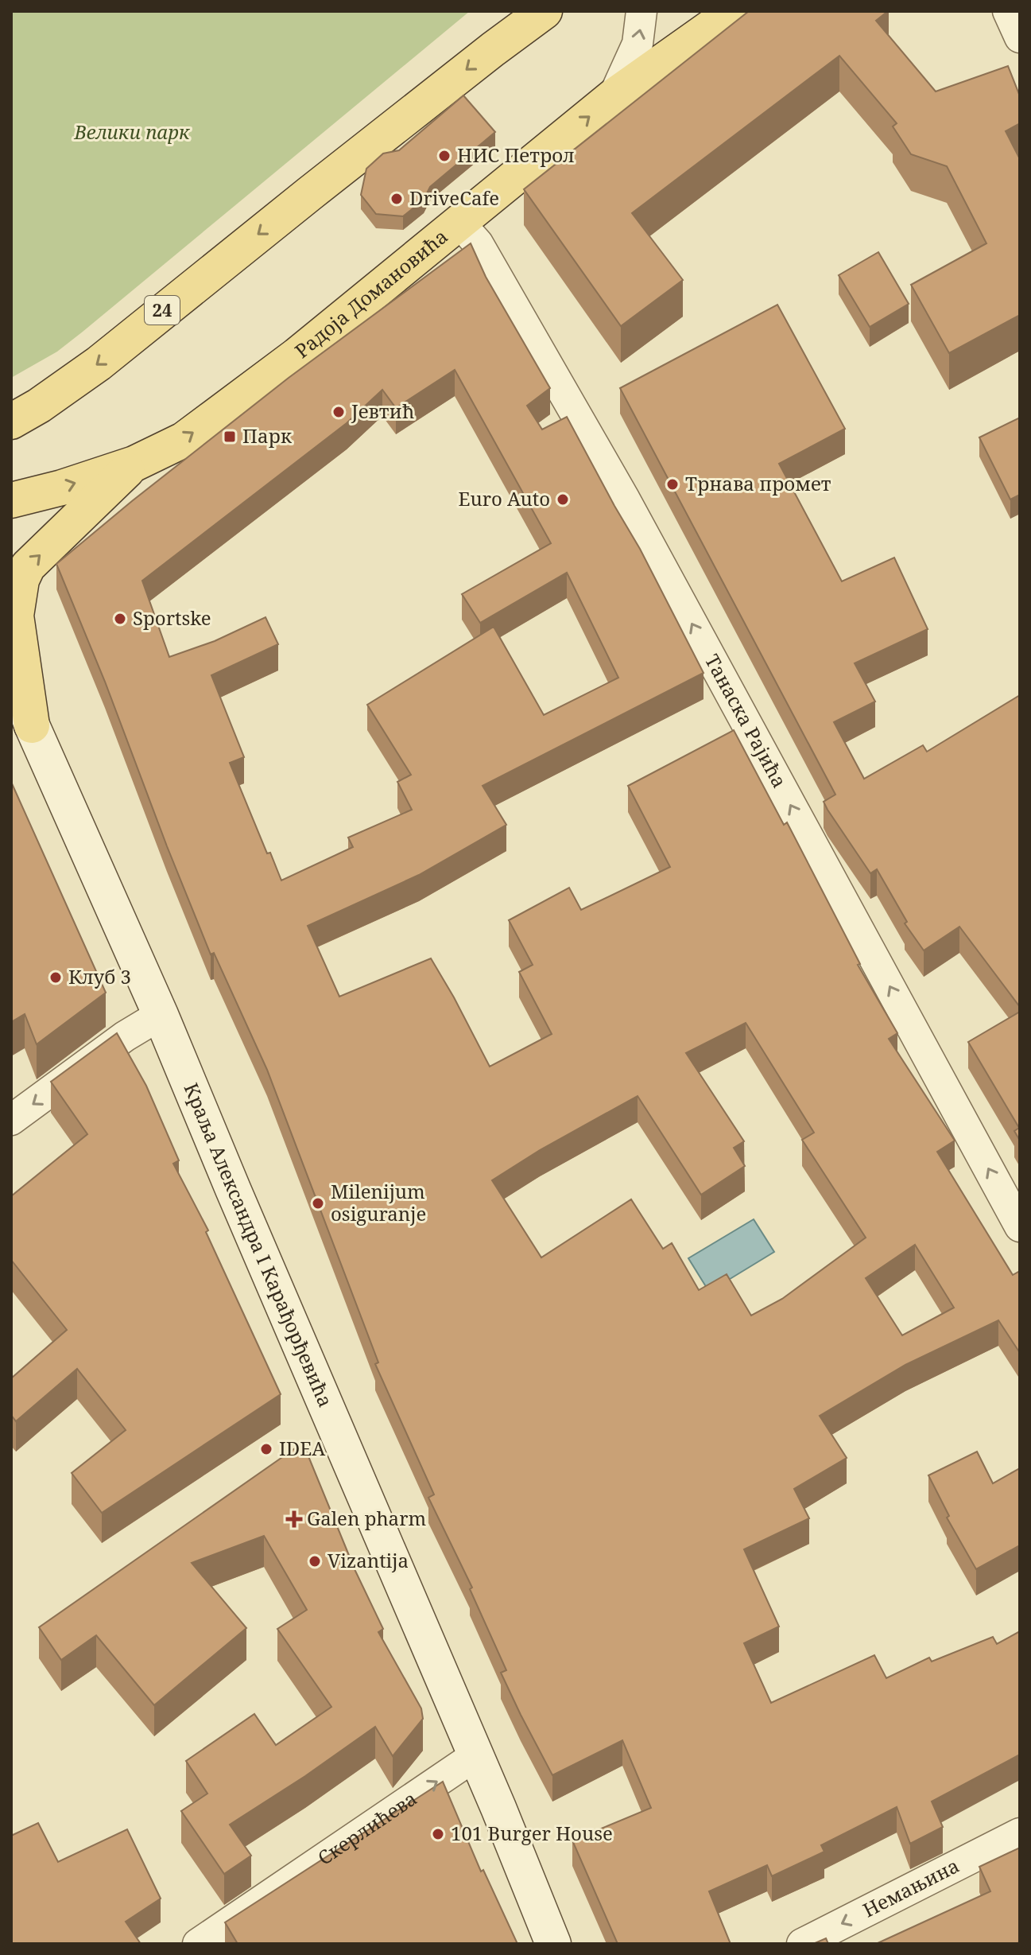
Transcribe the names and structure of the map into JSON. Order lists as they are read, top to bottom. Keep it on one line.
{"streets":{"main road":["Радоја Домановића","24"],"street":["Танаска Рајића","Краља Александра I Карађорђевића","Скерлићева","Немањина"]},"crossings":[["Радоја Домановића","Танаска Рајића"],["Краља Александра I Карађорђевића","Скерлићева"]],"one_way":["Танаска Рајића","Скерлићева","Немањина"],"parks":["Велики парк"],"places":{"other":["НИС Петрол","DriveCafe","Јевтић","Трнава промет","Euro Auto","Sportske","Клуб 3","Milenijum osiguranje","IDEA","Vizantija","101 Burger House"],"transit":["Парк"],"health":["Galen pharm"]}}
